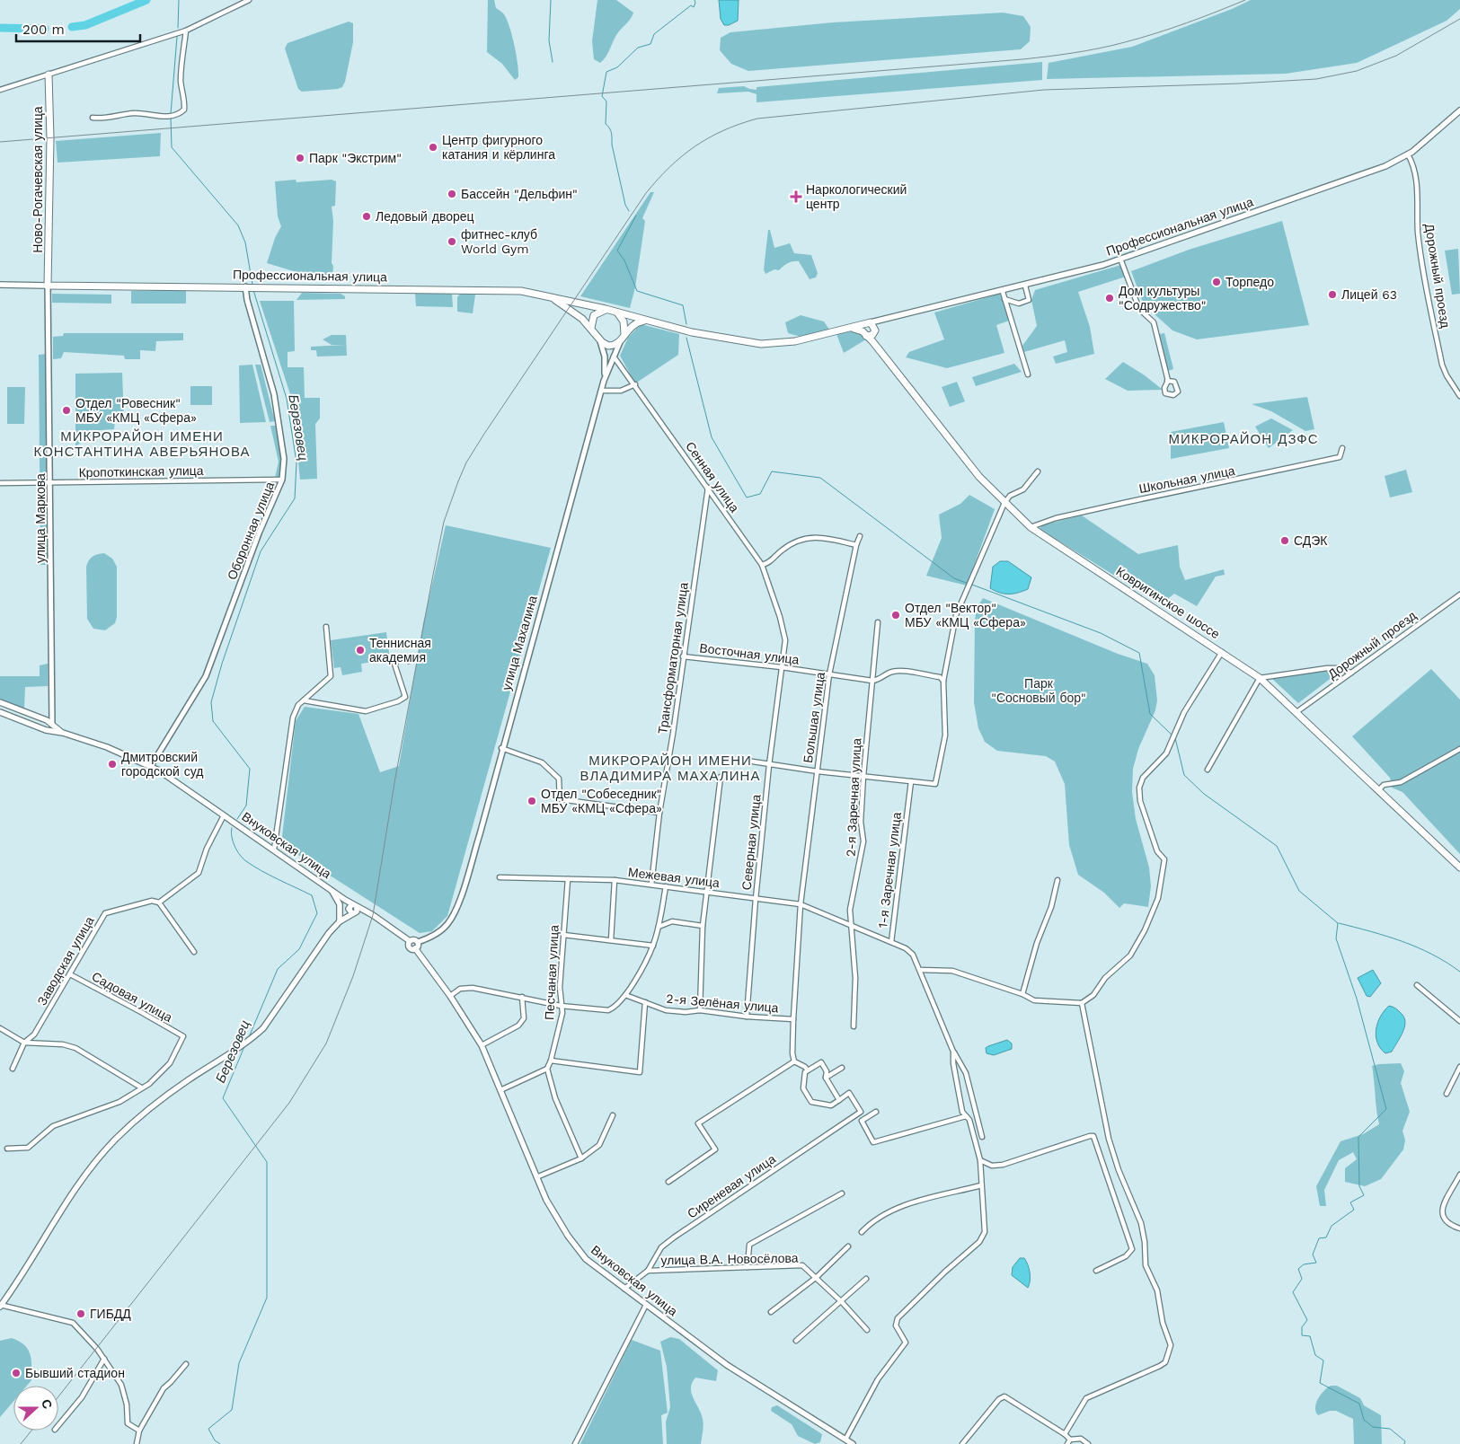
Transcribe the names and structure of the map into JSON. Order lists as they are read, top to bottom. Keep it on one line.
{"streets":{"main road":["Ново-Рогачевская улица","Профессиональная улица","Ковригинское шоссе","улица Махалина","Внуковская улица"],"street":["Дорожный проезд","Кропоткинская улица","Сенная улица","Школьная улица","улица Маркова","Оборонная улица","Восточная улица","Трансформаторная улица","Большая улица","2-я Заречная улица","Северная улица","1-я Заречная улица","Межевая улица","Заводская улица","Песчаная улица","Садовая улица","2-я Зелёная улица","Сиреневая улица","улица В.А. Новосёлова"]},"crossings":[["Ново-Рогачевская улица","Профессиональная улица"],["Ново-Рогачевская улица","улица Маркова"],["Профессиональная улица","Дорожный проезд"],["Профессиональная улица","улица Маркова"],["Профессиональная улица","Оборонная улица"],["Профессиональная улица","Ковригинское шоссе"],["Профессиональная улица","улица Махалина"],["Дорожный проезд","Ковригинское шоссе"],["Кропоткинская улица","улица Маркова"],["Кропоткинская улица","Оборонная улица"],["Сенная улица","улица Махалина"],["Сенная улица","Трансформаторная улица"],["Сенная улица","Северная улица"],["Школьная улица","Ковригинское шоссе"],["Оборонная улица","Внуковская улица"],["Восточная улица","Трансформаторная улица"],["Восточная улица","Большая улица"],["Восточная улица","2-я Заречная улица"],["Восточная улица","Северная улица"],["Трансформаторная улица","Межевая улица"],["Большая улица","Межевая улица"],["Большая улица","2-я Зелёная улица"],["2-я Заречная улица","Межевая улица"],["Северная улица","Межевая улица"],["Северная улица","2-я Зелёная улица"],["Внуковская улица","Сиреневая улица"],["1-я Заречная улица","Межевая улица"],["Межевая улица","Песчаная улица"],["Межевая улица","2-я Зелёная улица"],["Заводская улица","Садовая улица"],["Сиреневая улица","улица В.А. Новосёлова"]],"districts":["МИКРОРАЙОН ИМЕНИ КОНСТАНТИНА АВЕРЬЯНОВА","МИКРОРАЙОН ДЗФС","МИКРОРАЙОН ИМЕНИ ВЛАДИМИРА МАХАЛИНА"],"water":["Березовец"],"parks":["Парк \"Сосновый бор\""],"places":{"other":["Центр фигурного катания и кёрлинга","Парк \"Экстрим\"","Бассейн \"Дельфин\"","Ледовый дворец","фитнес-клуб World Gym","Торпедо","Лицей 63","Дом культуры \"Содружество\"","Отдел \"Ровесник\" МБУ «КМЦ «Сфера»","СДЭК","Отдел \"Вектор\" МБУ «КМЦ «Сфера»","Теннисная академия","Дмитровский городской суд","Отдел \"Собеседник\" МБУ «КМЦ «Сфера»","ГИБДД","Бывший стадион"],"health":["Наркологический центр"]},"scale_bar":"200 m","north":"right"}
